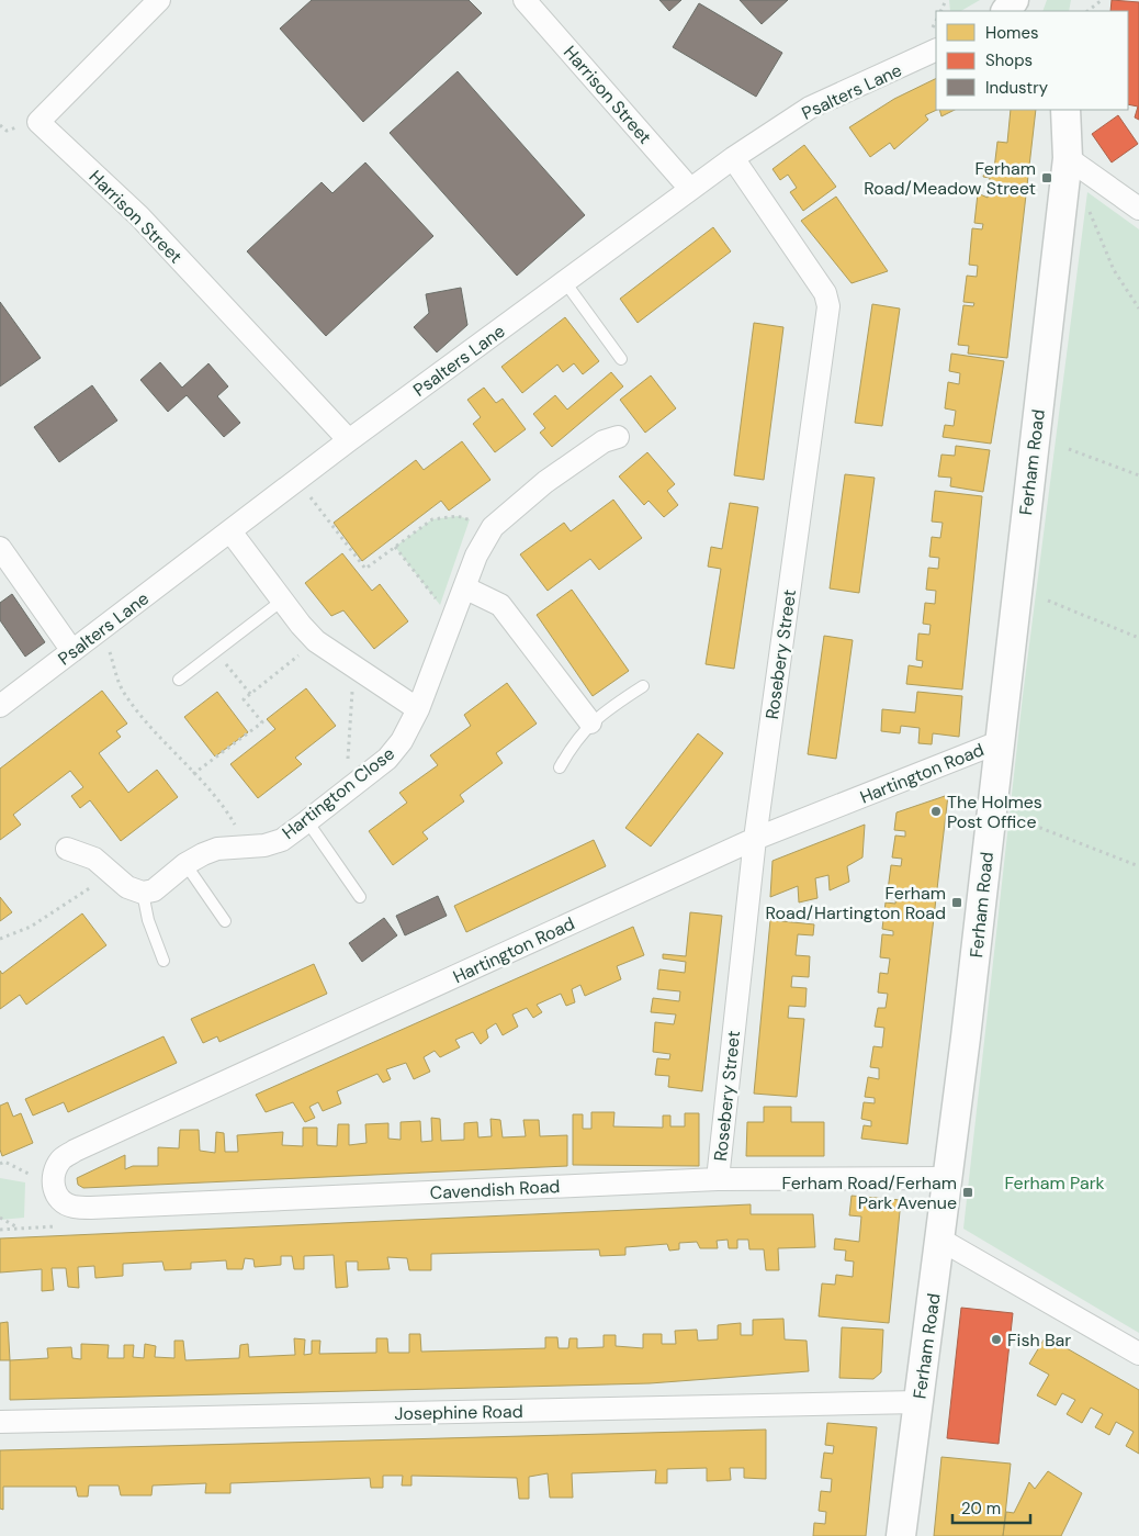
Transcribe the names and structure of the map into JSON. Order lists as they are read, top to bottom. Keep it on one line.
{"streets":{"street":["Psalters Lane","Harrison Street","Ferham Road","Rosebery Street","Hartington Road","Hartington Close","Cavendish Road","Josephine Road"]},"crossings":[["Psalters Lane","Harrison Street"],["Psalters Lane","Rosebery Street"],["Ferham Road","Hartington Road"],["Ferham Road","Cavendish Road"],["Ferham Road","Josephine Road"],["Rosebery Street","Hartington Road"],["Rosebery Street","Cavendish Road"]],"parks":["Ferham Park"],"places":{"transit":["Ferham Road/Meadow Street","Ferham Road/Hartington Road","Ferham Road/Ferham Park Avenue"],"other":["The Holmes Post Office","Fish Bar"]},"legend":["Homes","Shops","Industry"],"scale_bar":"20 m"}
